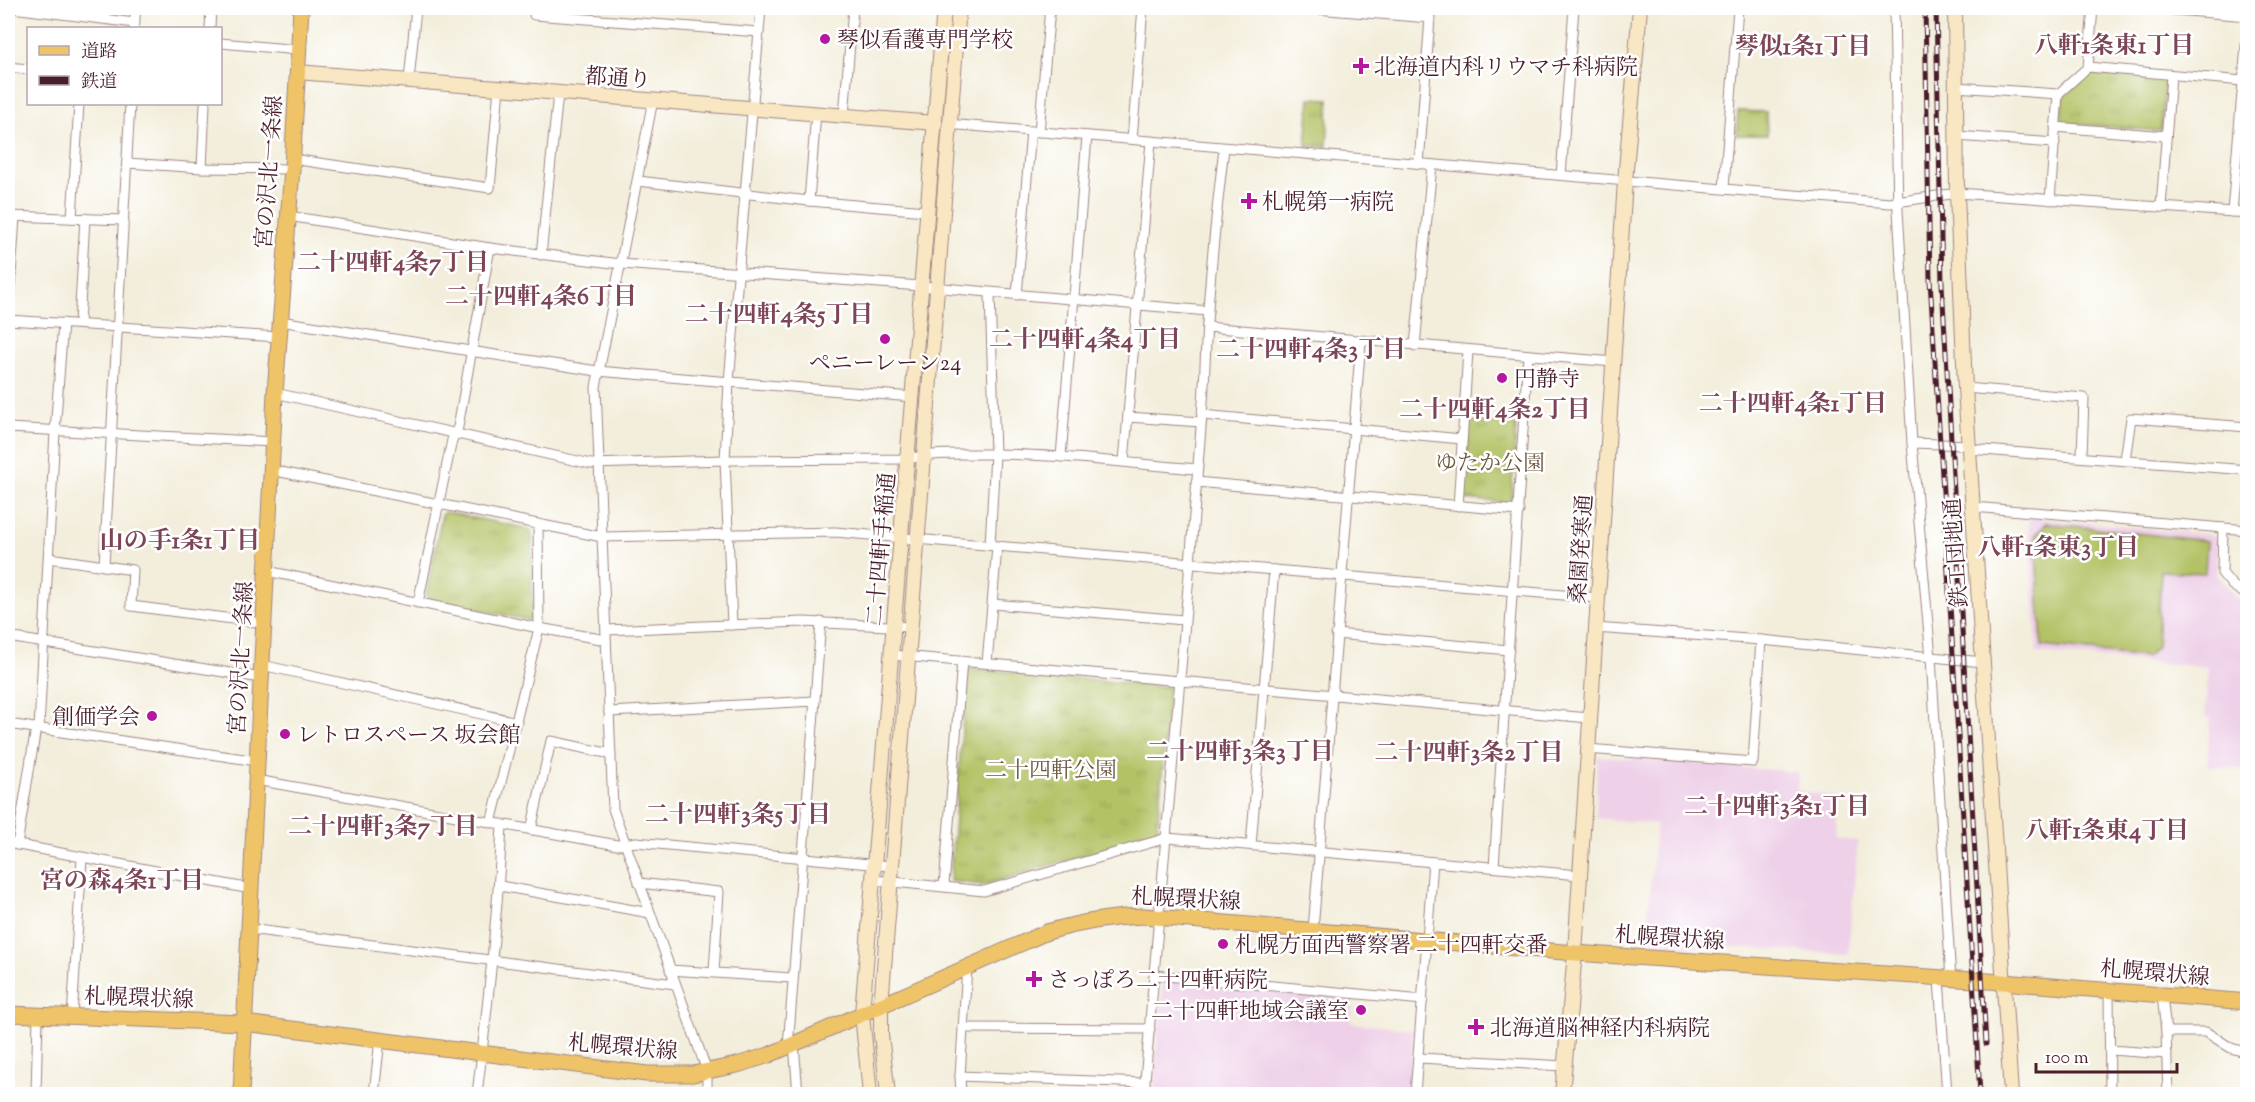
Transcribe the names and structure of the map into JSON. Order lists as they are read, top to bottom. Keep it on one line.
{"streets":{"main road":["宮の沢北一条線","札幌環状線"],"street":["都通り","二十四軒手稲通","桑園発寒通","鉄工団地通"]},"crossings":[["都通り","宮の沢北一条線"],["都通り","二十四軒手稲通"],["宮の沢北一条線","札幌環状線"],["二十四軒手稲通","札幌環状線"],["桑園発寒通","札幌環状線"],["鉄工団地通","札幌環状線"]],"districts":["八軒1条東1丁目","琴似1条1丁目","二十四軒4条7丁目","二十四軒4条6丁目","二十四軒4条5丁目","二十四軒4条4丁目","二十四軒4条3丁目","二十四軒4条1丁目","二十四軒4条2丁目","山の手1条1丁目","八軒1条東3丁目","二十四軒3条3丁目","二十四軒3条2丁目","二十四軒3条1丁目","二十四軒3条5丁目","二十四軒3条7丁目","八軒1条東4丁目","宮の森4条1丁目"],"parks":["ゆたか公園","二十四軒公園"],"places":{"other":["琴似看護専門学校","ペニーレーン24","円静寺","創価学会","レトロスペース 坂会館","札幌方面西警察署 二十四軒交番","二十四軒地域会議室"],"health":["北海道内科リウマチ科病院","札幌第一病院","さっぽろ二十四軒病院","北海道脳神経内科病院"]},"legend":["道路","鉄道"],"scale_bar":"100 m"}
